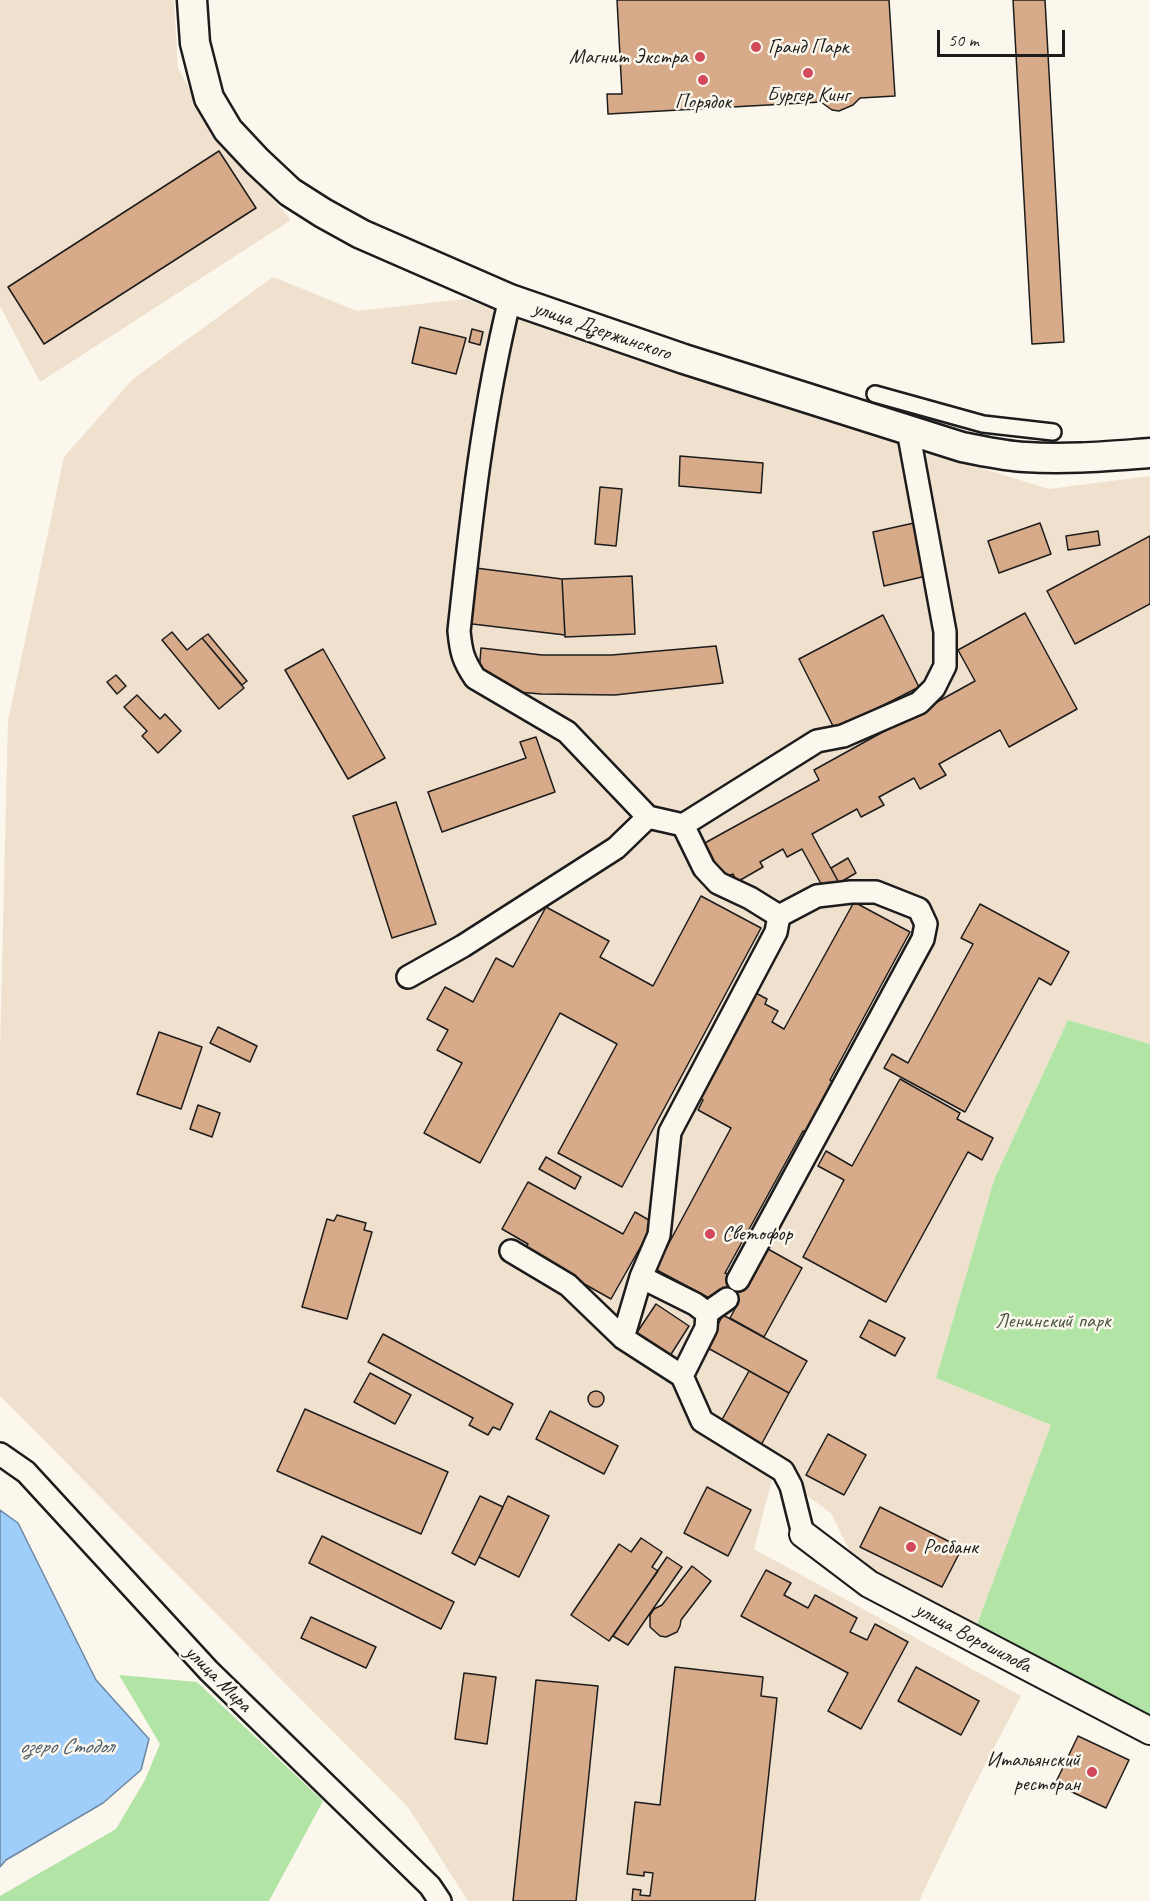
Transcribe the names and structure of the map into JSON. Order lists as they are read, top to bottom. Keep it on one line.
{"streets":{"main road":["улица Дзержинского"],"street":["улица Ворошилова","улица Мира"]},"water":["озеро Стодол"],"parks":["Ленинский парк"],"places":["Гранд Парк","Магнит Экстра","Бургер Кинг","Порядок","Светофор","Росбанк","Итальянский ресторан"],"scale_bar":"50 m"}
